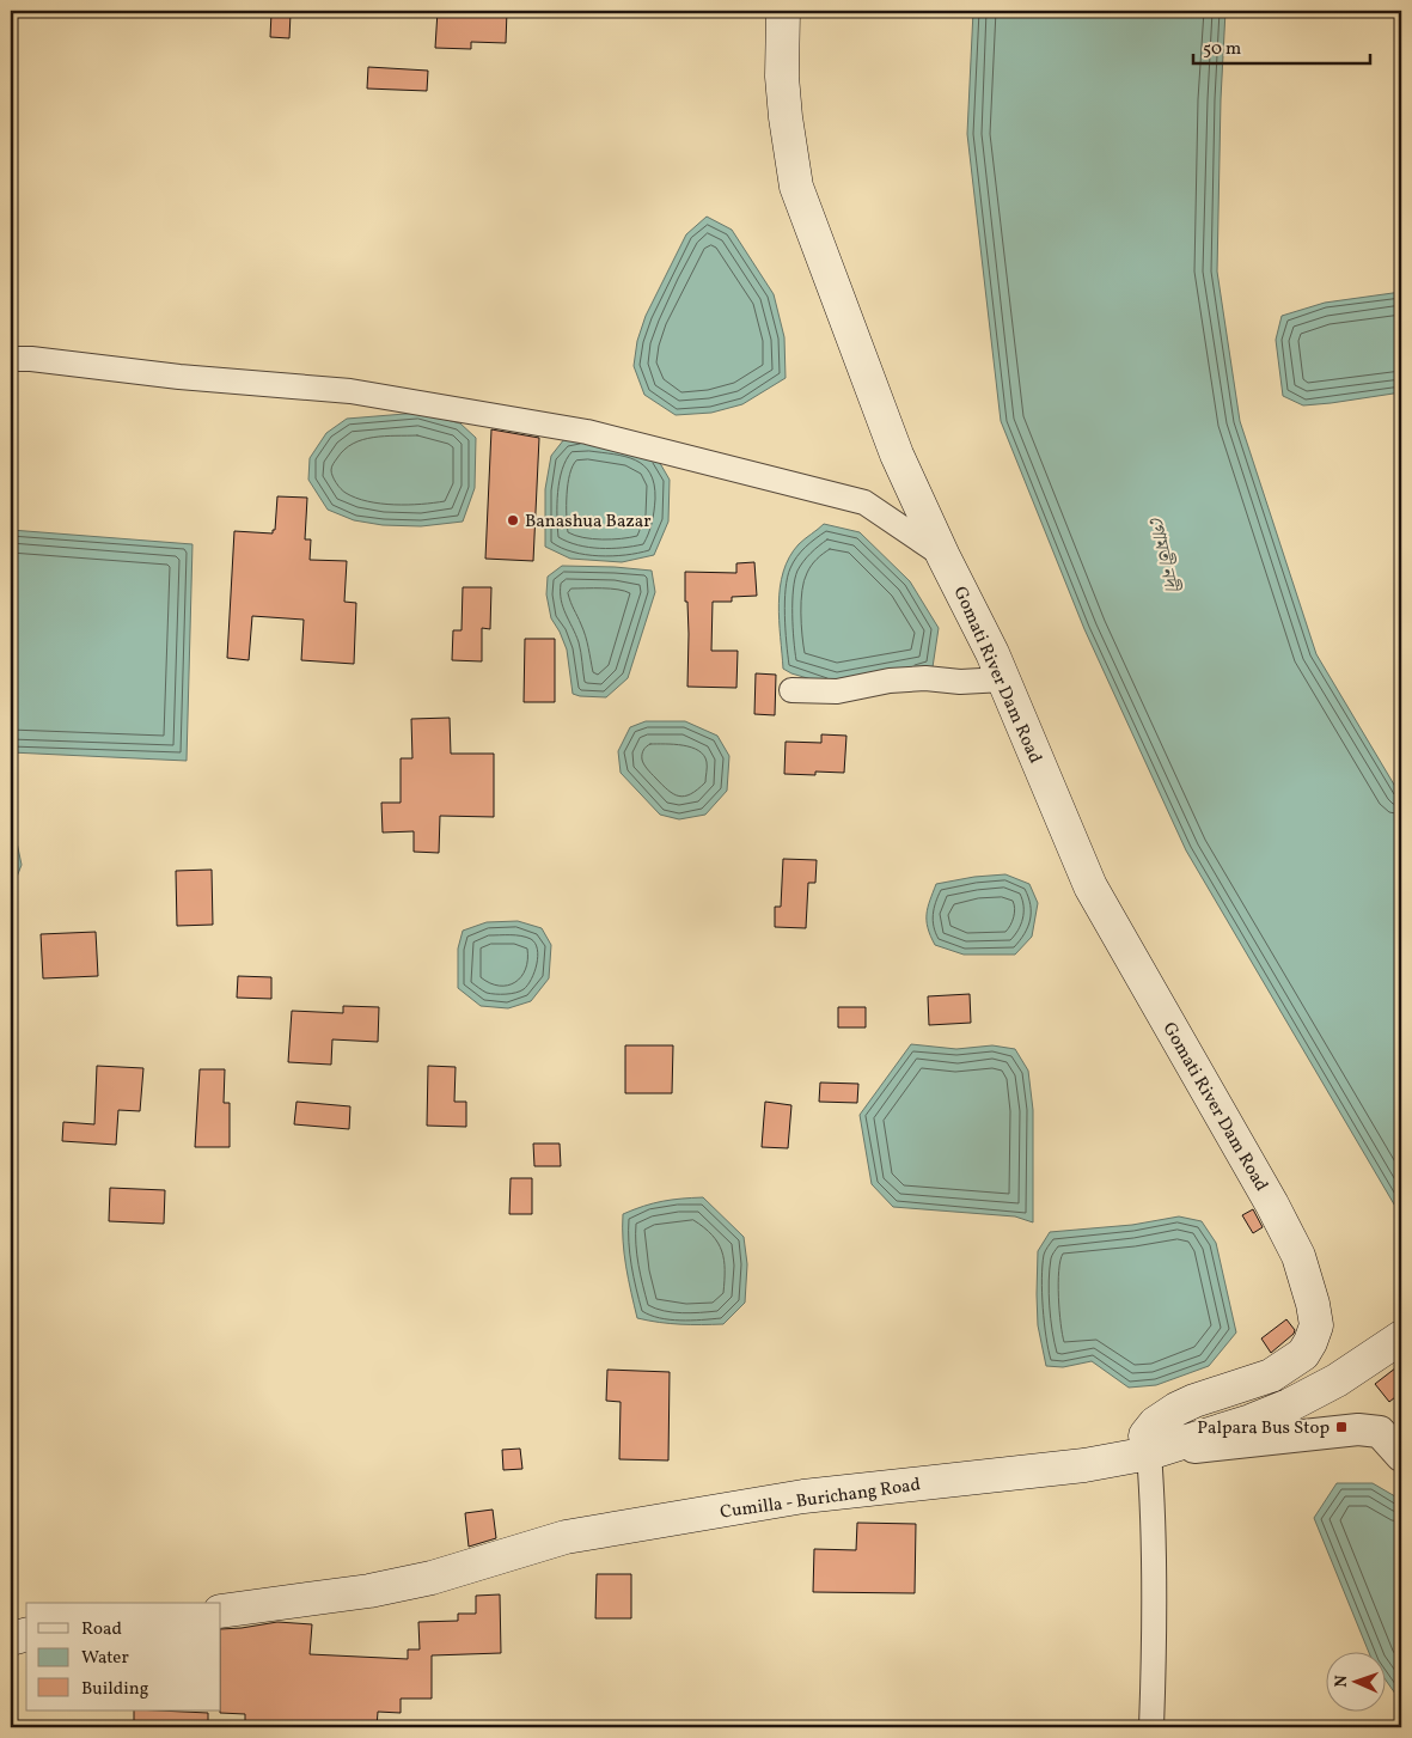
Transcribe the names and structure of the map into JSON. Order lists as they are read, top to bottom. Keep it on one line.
{"streets":{"main road":["Gomati River Dam Road","Cumilla - Burichang Road"]},"crossings":[["Gomati River Dam Road","Cumilla - Burichang Road"]],"water":["গোমতী নদী"],"places":{"other":["Banashua Bazar"],"transit":["Palpara Bus Stop"]},"legend":["Road","Water","Building"],"scale_bar":"50 m","north":"left"}
